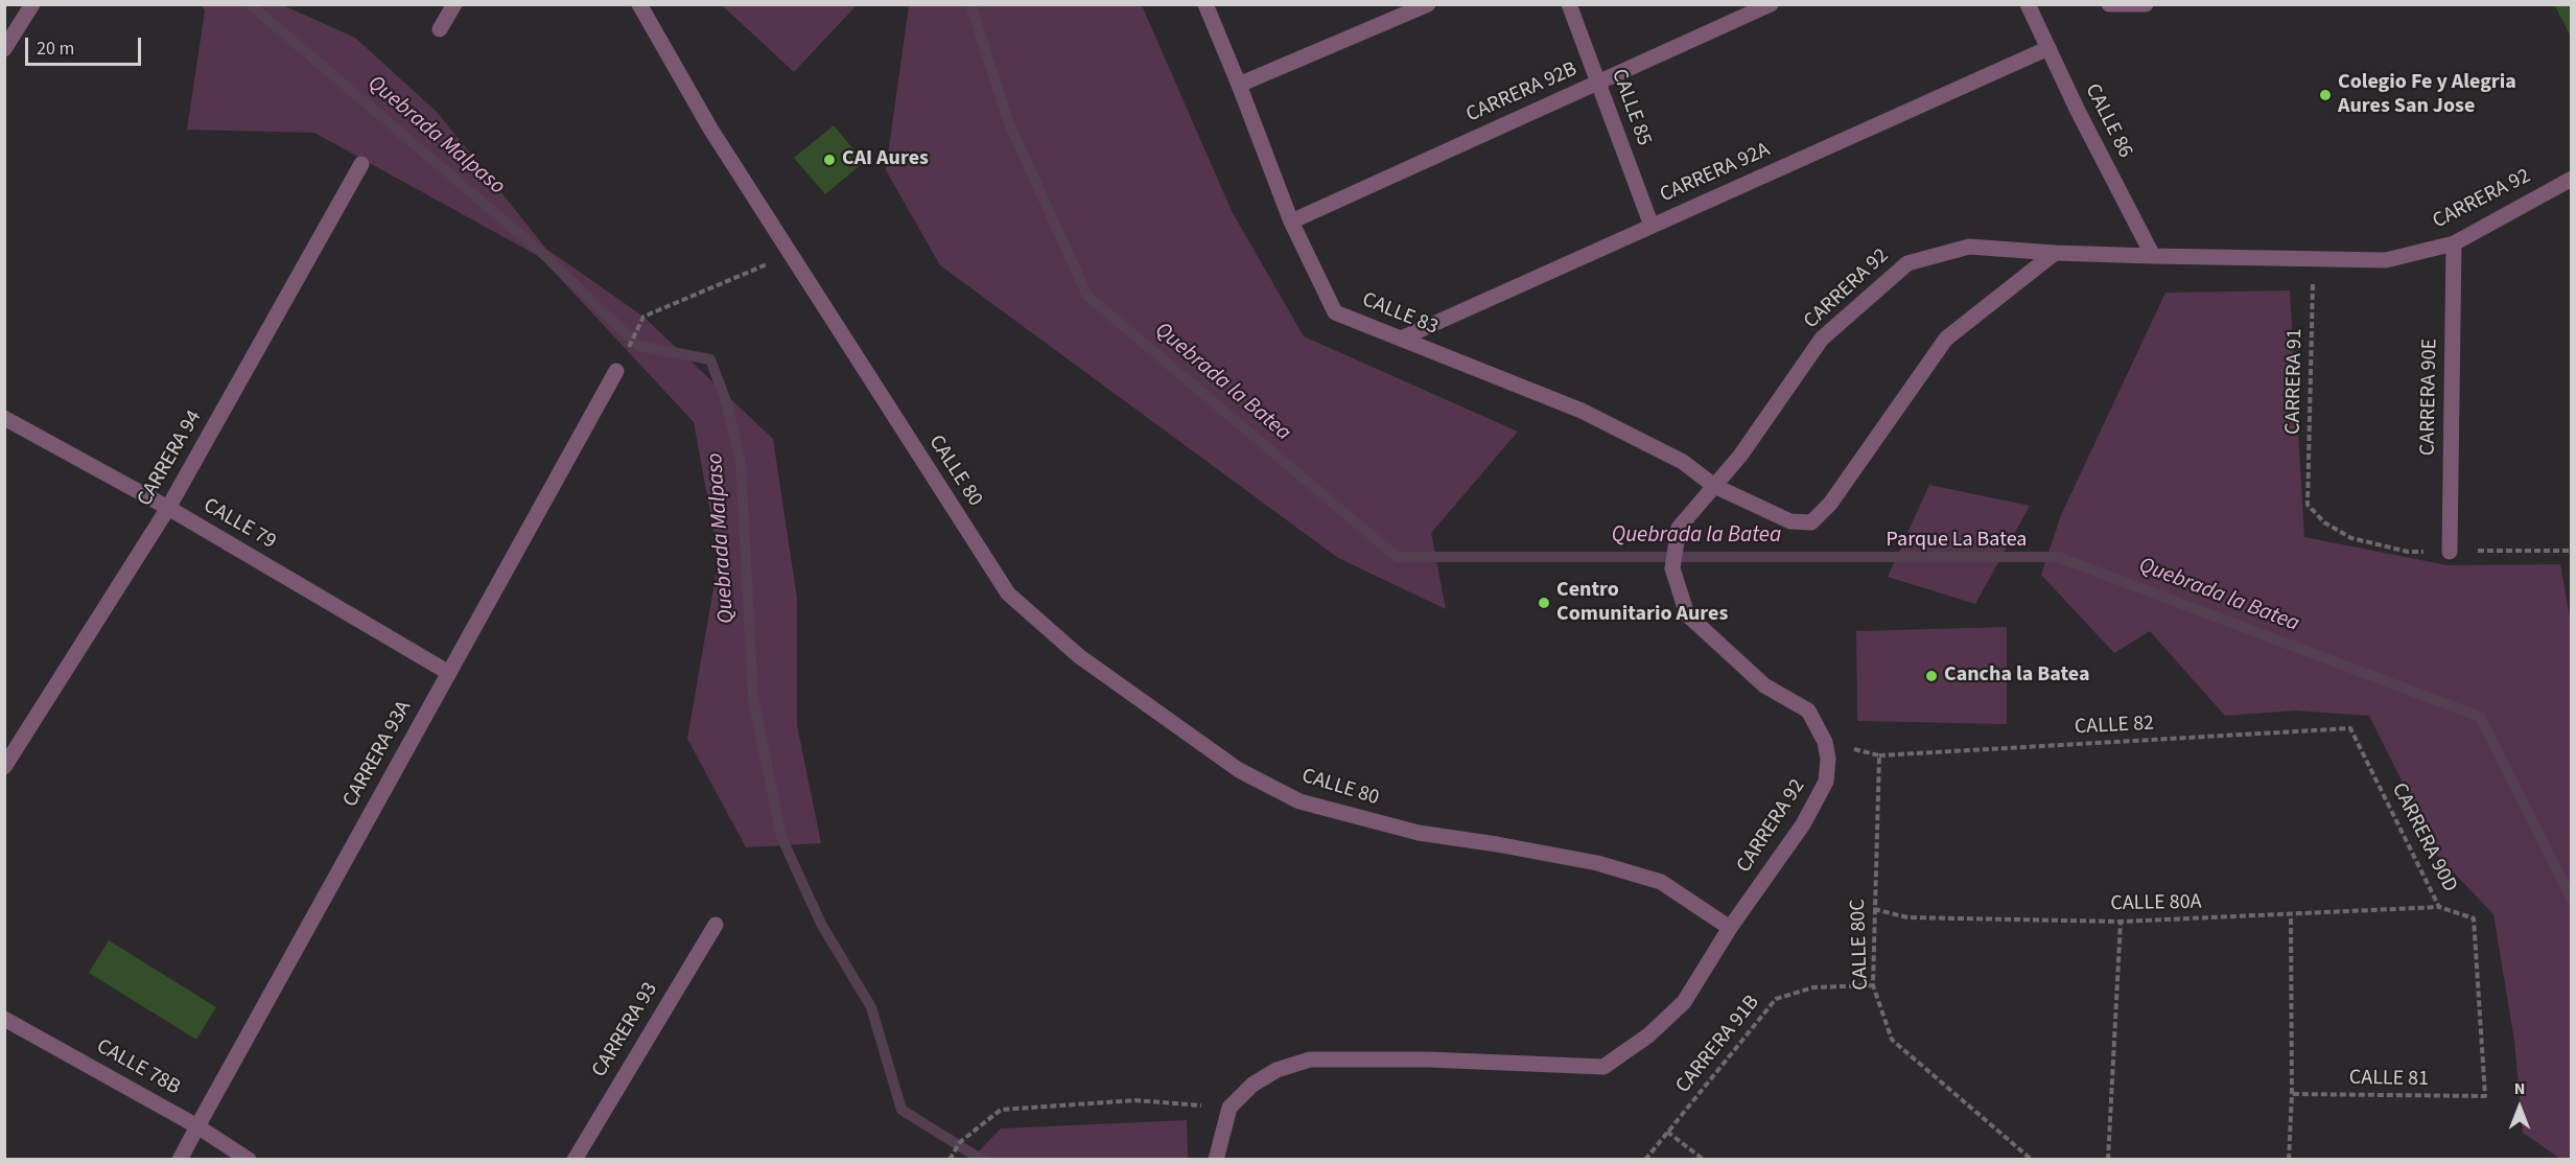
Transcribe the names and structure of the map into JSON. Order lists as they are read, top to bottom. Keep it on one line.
{"streets":{"street":["CARRERA 92B","CALLE 85","CALLE 86","CARRERA 92A","CARRERA 92","CALLE 83","CARRERA 90E","CARRERA 94","CALLE 80","CALLE 79","CARRERA 93A","CARRERA 93","CALLE 78B"],"path":["CARRERA 91","CALLE 82","CARRERA 90D","CALLE 80A","CALLE 80C","CARRERA 91B","CALLE 81"]},"crossings":[["CARRERA 92B","CALLE 85"],["CARRERA 92B","CALLE 83"],["CALLE 85","CARRERA 92A"],["CALLE 86","CARRERA 92A"],["CALLE 86","CARRERA 92"],["CARRERA 92A","CALLE 83"],["CARRERA 92","CALLE 83"],["CARRERA 92","CARRERA 91"],["CARRERA 92","CARRERA 90E"],["CARRERA 92","CALLE 80"],["CARRERA 94","CALLE 79"],["CALLE 79","CARRERA 93A"],["CALLE 82","CARRERA 90D"],["CALLE 82","CALLE 80C"],["CARRERA 93A","CALLE 78B"],["CARRERA 90D","CALLE 80A"],["CARRERA 90D","CALLE 81"],["CALLE 80A","CALLE 80C"],["CALLE 80C","CARRERA 91B"]],"water":["Quebrada Malpaso","Quebrada la Batea"],"parks":["Parque La Batea"],"places":["Colegio Fe y Alegria Aures San Jose","CAI Aures","Centro Comunitario Aures","Cancha la Batea"],"scale_bar":"20 m","north":"top"}
